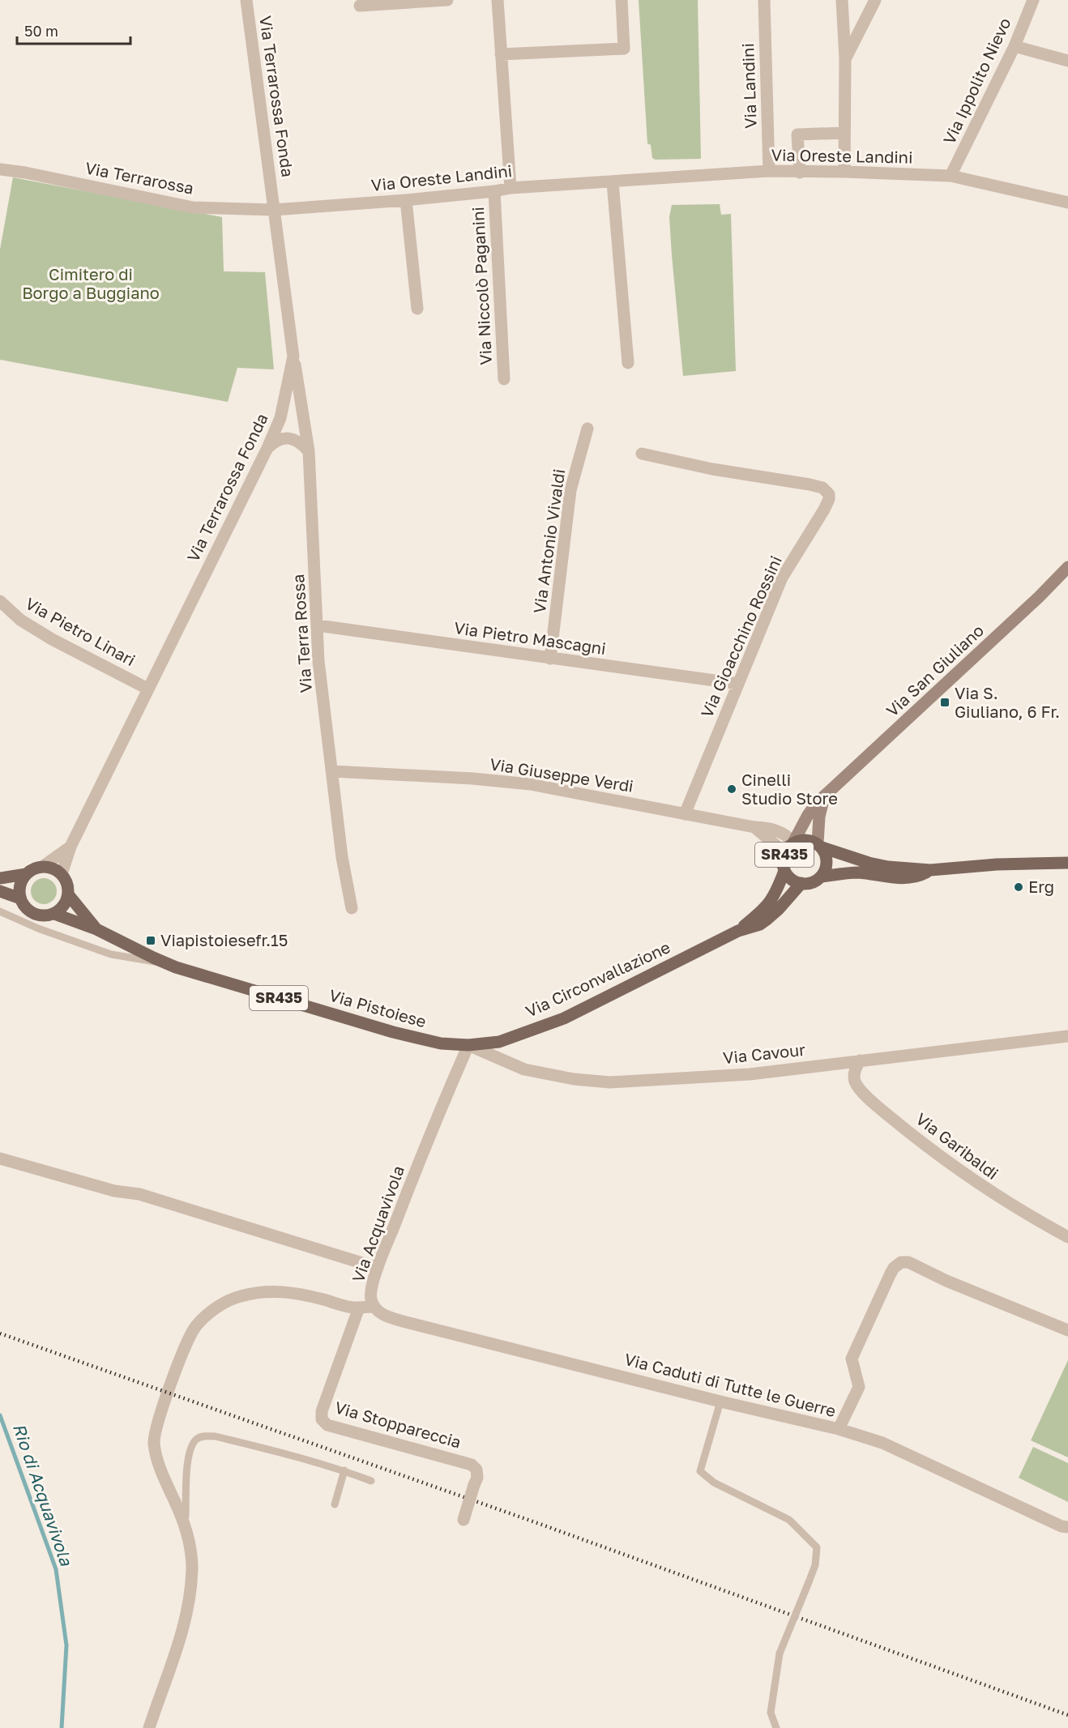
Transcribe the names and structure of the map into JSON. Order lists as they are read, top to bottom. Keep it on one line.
{"streets":{"main road":["Via San Giuliano","SR435","Via Circonvallazione","Via Pistoiese"],"street":["Via Ippolito Nievo","Via Landini","Via Terrarossa Fonda","Via Oreste Landini","Via Terrarossa","Via Niccolò Paganini","Via Antonio Vivaldi","Via Pietro Linari","Via Terra Rossa","Via Gioacchino Rossini","Via Pietro Mascagni","Via Giuseppe Verdi","Via Cavour","Via Garibaldi","Via Acquavivola","Via Caduti di Tutte le Guerre","Via Stoppareccia"]},"crossings":[["Via Ippolito Nievo","Via Oreste Landini"],["Via Landini","Via Oreste Landini"],["Via Terrarossa Fonda","Via Oreste Landini"],["Via Terrarossa Fonda","Via Terrarossa"],["Via Terrarossa Fonda","Via Pietro Linari"],["Via Terrarossa Fonda","Via Terra Rossa"],["Via Terrarossa Fonda","Via Pistoiese"],["Via Oreste Landini","Via Terrarossa"],["Via Oreste Landini","Via Niccolò Paganini"],["Via Antonio Vivaldi","Via Pietro Mascagni"],["Via Terra Rossa","Via Pietro Mascagni"],["Via Terra Rossa","Via Giuseppe Verdi"],["Via Gioacchino Rossini","Via Pietro Mascagni"],["Via Gioacchino Rossini","Via Giuseppe Verdi"],["Via San Giuliano","Via Giuseppe Verdi"],["Via San Giuliano","SR435"],["Via San Giuliano","Via Circonvallazione"],["Via Giuseppe Verdi","SR435"],["Via Giuseppe Verdi","Via Circonvallazione"],["SR435","Via Circonvallazione"],["Via Circonvallazione","Via Pistoiese"],["Via Circonvallazione","Via Cavour"],["Via Circonvallazione","Via Acquavivola"],["Via Pistoiese","Via Cavour"],["Via Pistoiese","Via Acquavivola"],["Via Cavour","Via Garibaldi"],["Via Cavour","Via Acquavivola"],["Via Acquavivola","Via Caduti di Tutte le Guerre"],["Via Acquavivola","Via Stoppareccia"]],"water":["Rio di Acquavivola"],"parks":["Cimitero di Borgo a Buggiano"],"places":{"transit":["Via S. Giuliano, 6 Fr.","Viapistoiesefr.15"],"other":["Cinelli Studio Store","Erg"]},"scale_bar":"50 m"}
